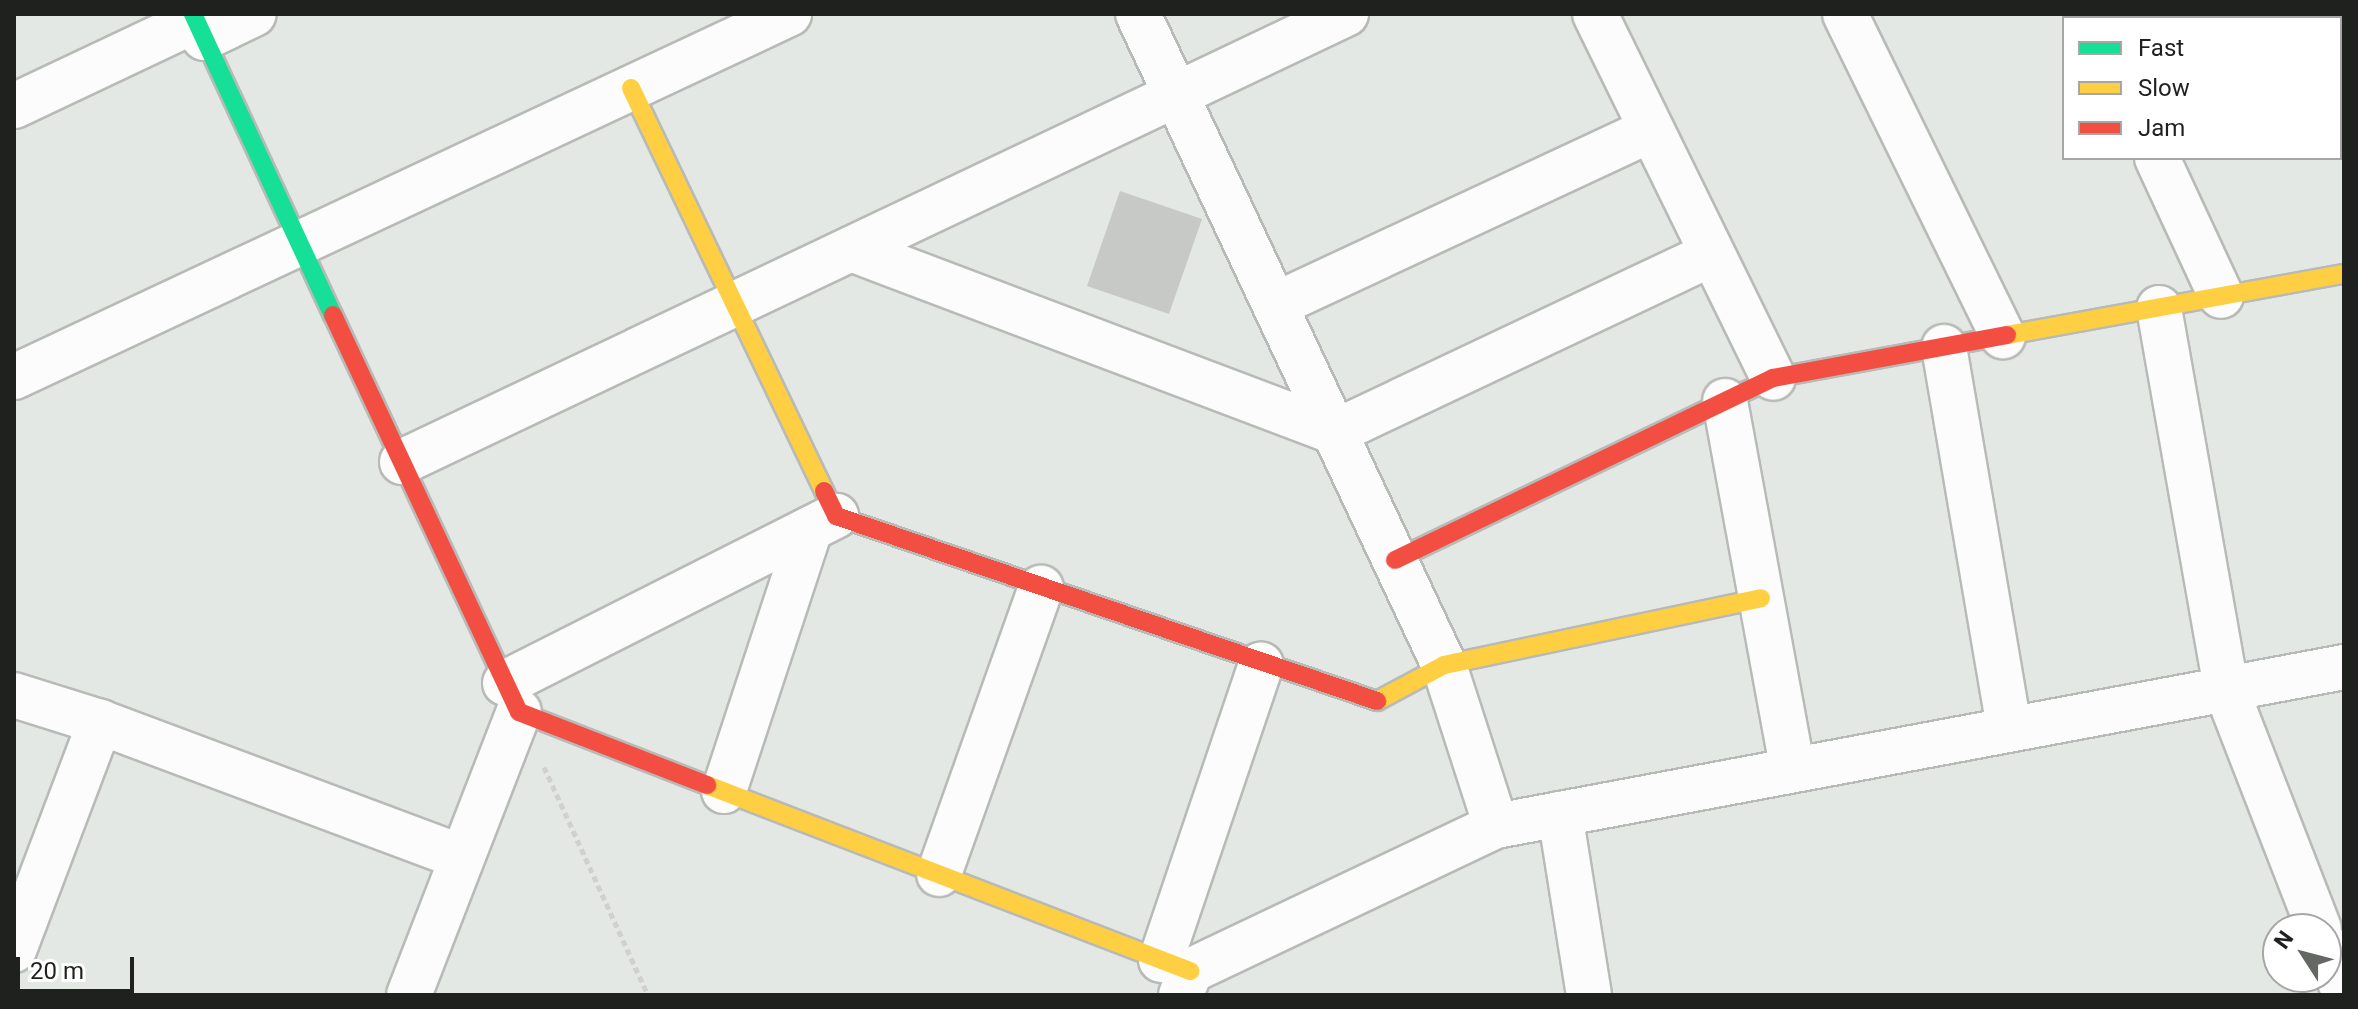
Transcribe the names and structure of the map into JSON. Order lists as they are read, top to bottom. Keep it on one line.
{"legend":["Fast","Slow","Jam"],"scale_bar":"20 m","north":"top left"}
